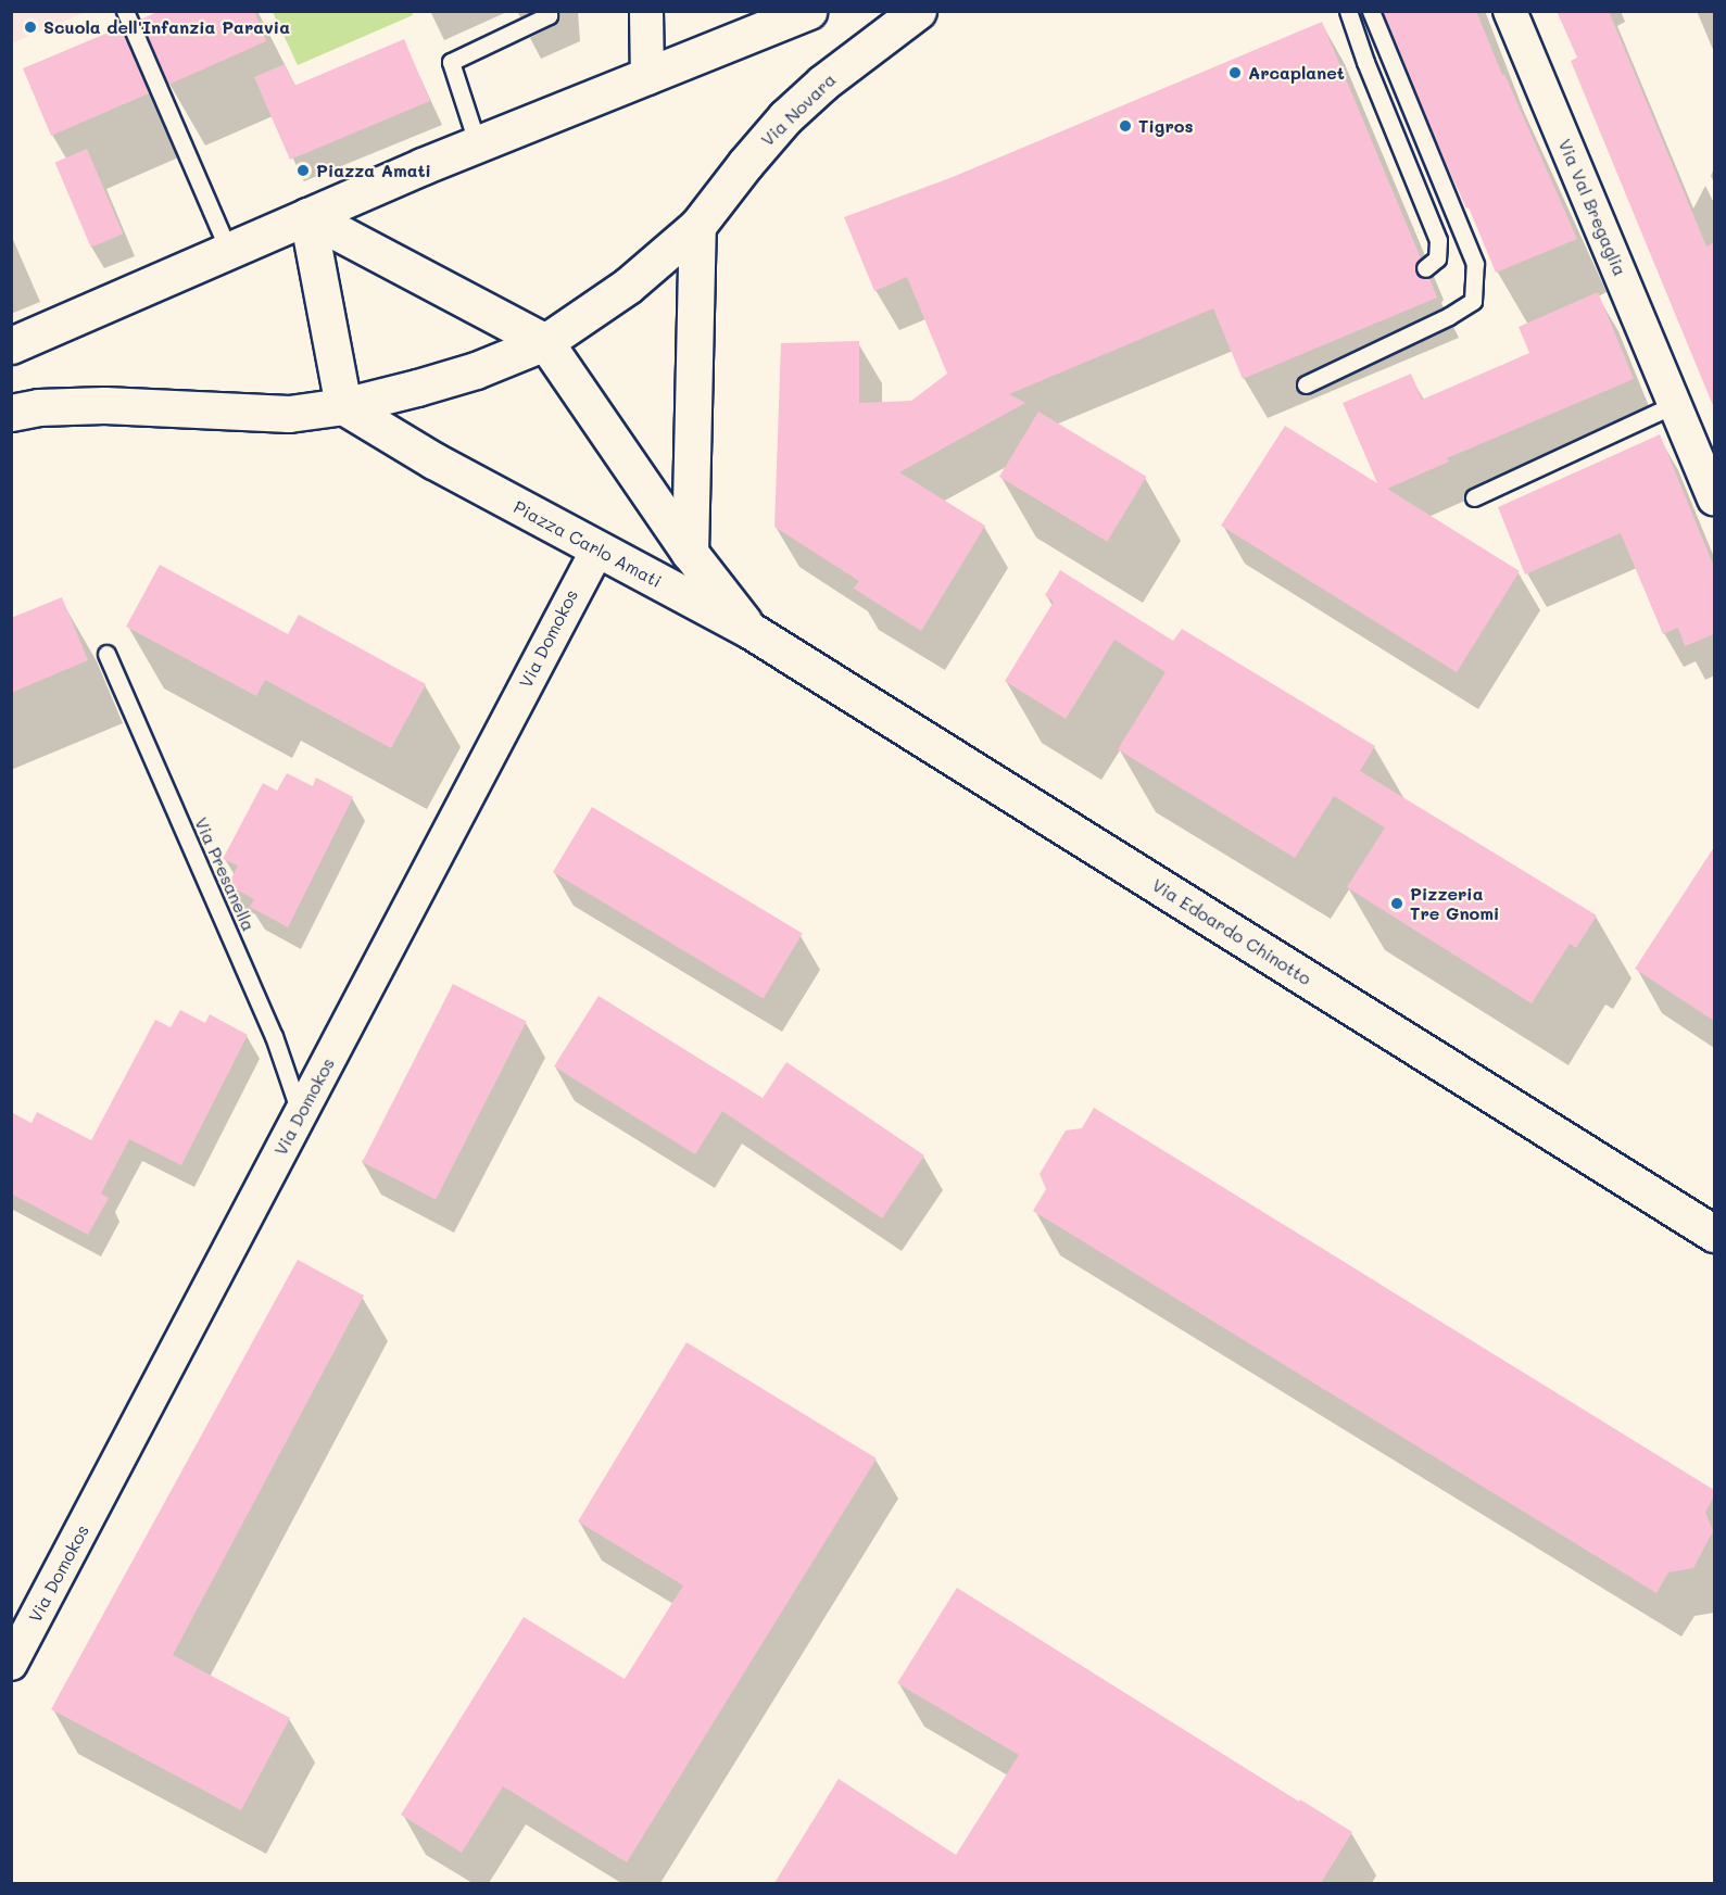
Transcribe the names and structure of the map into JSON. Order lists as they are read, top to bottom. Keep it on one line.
{"streets":{"street":["Via Novara","Via Val Bregaglia","Piazza Carlo Amati","Via Domokos","Via Edoardo Chinotto"],"lane":["Via Presanella"]},"crossings":[["Piazza Carlo Amati","Via Domokos"],["Piazza Carlo Amati","Via Edoardo Chinotto"],["Via Domokos","Via Presanella"]],"places":["Scuola dell'Infanzia Paravia","Arcaplanet","Tigros","Piazza Amati","Pizzeria Tre Gnomi"]}
